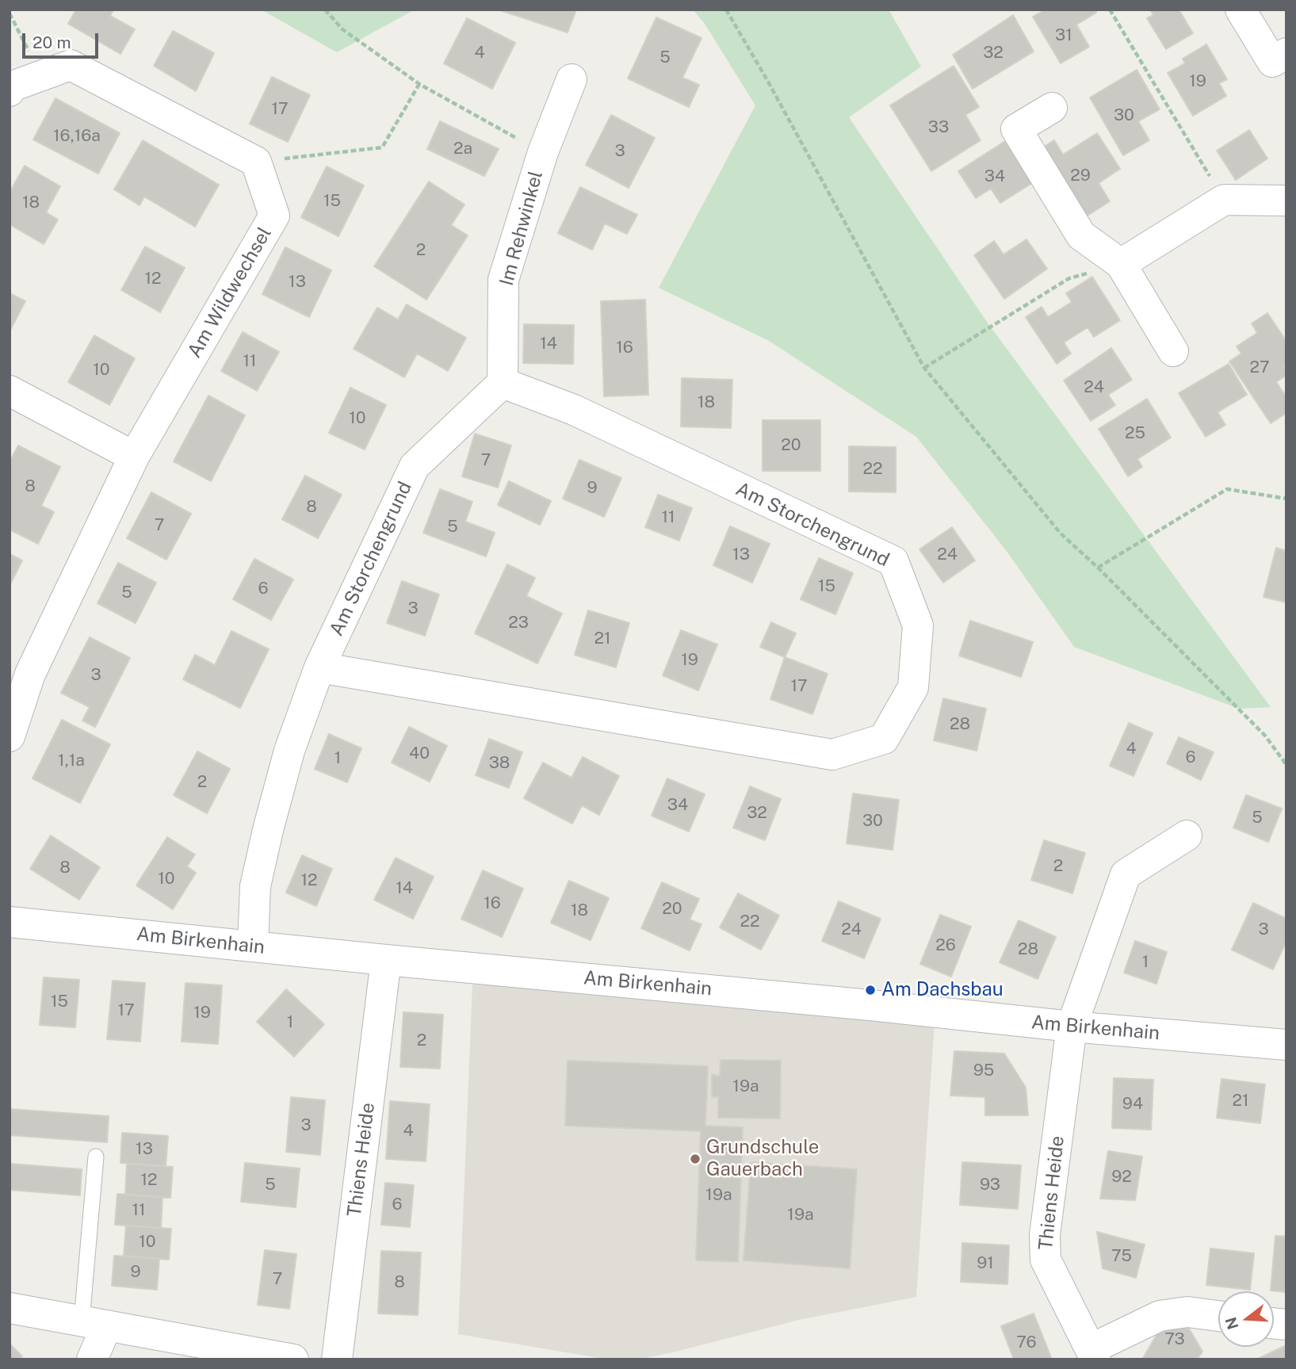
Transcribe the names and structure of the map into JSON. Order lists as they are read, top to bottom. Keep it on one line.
{"streets":{"street":["Im Rehwinkel","Am Wildwechsel","Am Storchengrund","Am Birkenhain","Thiens Heide"]},"crossings":[["Im Rehwinkel","Am Storchengrund"],["Am Storchengrund","Am Birkenhain"],["Am Birkenhain","Thiens Heide"]],"places":["Am Dachsbau","Grundschule Gauerbach"],"house_numbers":["31","4","32","5","19","17","30","33","16,16a","2a","3","29","34","15","18","2","12","13","14","16","11","27","10","24","18","10","25","20","7","22","8","9","8","11","7","5","13","24","15","6","5","3","23","21","19","3","17","28","4","40","6","1","1,1a","38","2","34","32","5","30","2","8","10","12","14","16","20","18","22","24","3","26","28","1","15","17","19","1","2","95","19a","21","94","3","4","13","92","12","5","93","19a","6","11","19a","10","75","91","9","7","8","73","76"],"scale_bar":"20 m","north":"left"}
